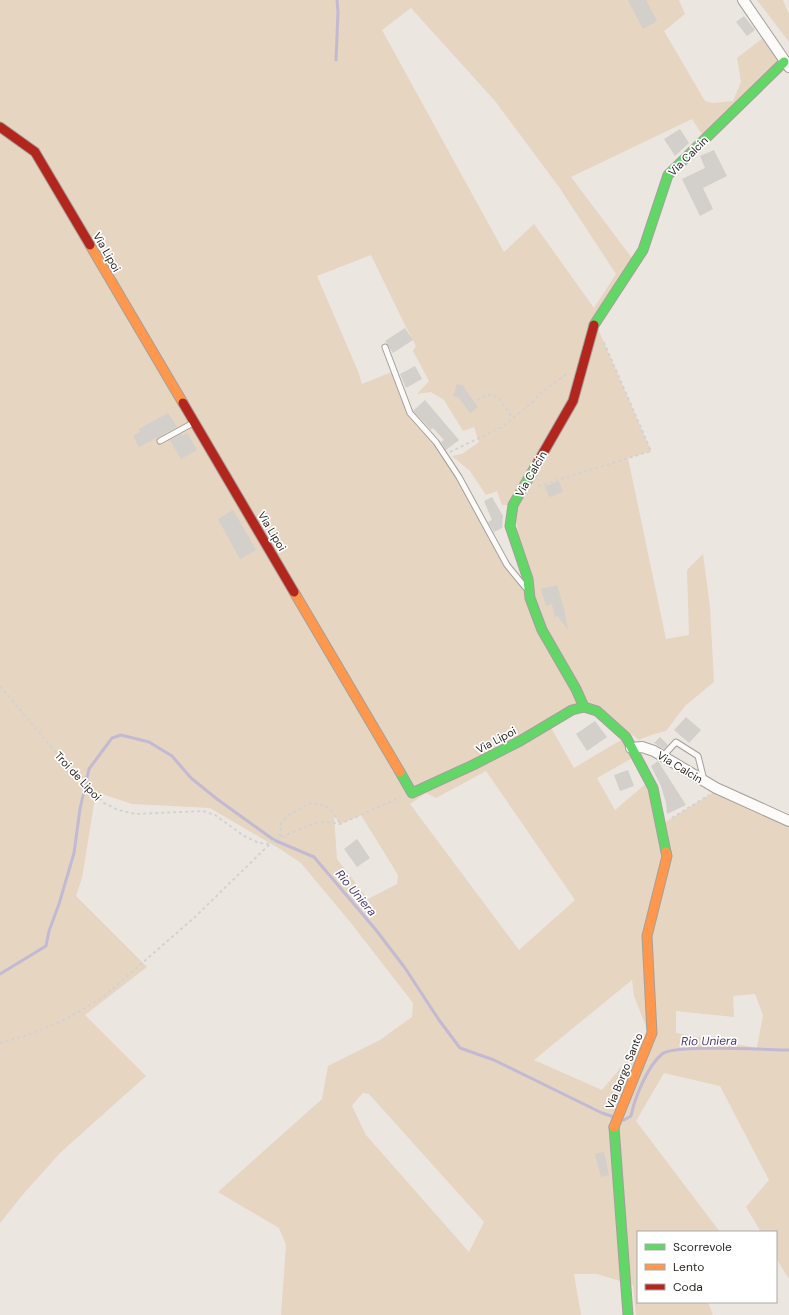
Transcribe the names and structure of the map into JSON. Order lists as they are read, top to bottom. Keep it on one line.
{"streets":{"street":["Via Calcin","Via Lipoi","Via Borgo Santo"],"path":["Troi de Lipoi"]},"crossings":[["Via Calcin","Via Lipoi"],["Via Calcin","Via Borgo Santo"]],"water":["Rio Uniera"],"legend":["Scorrevole","Lento","Coda"]}
